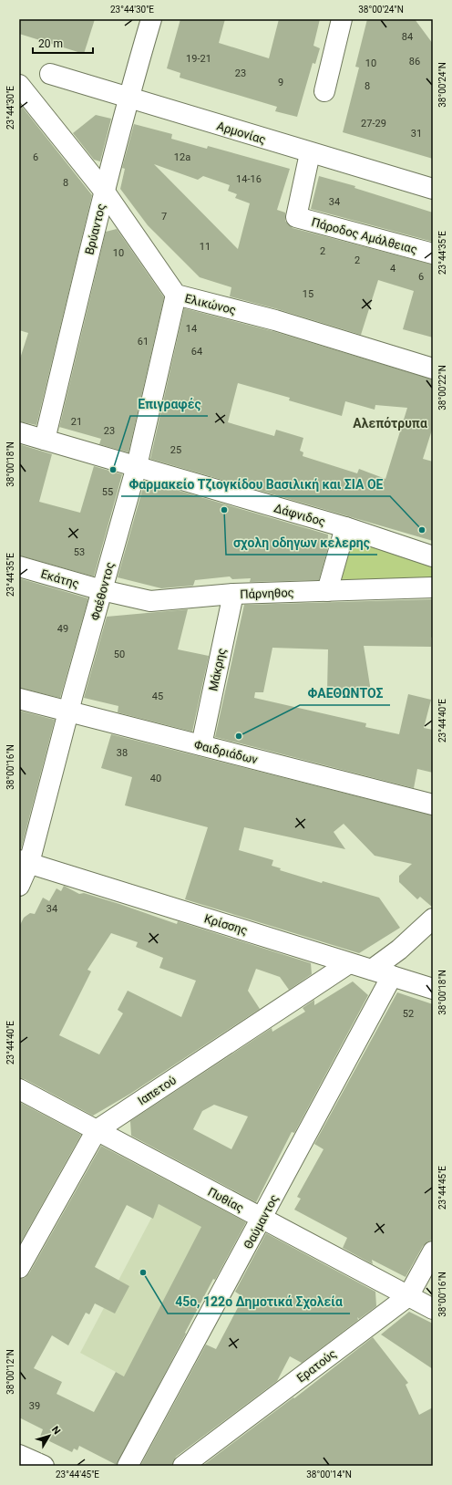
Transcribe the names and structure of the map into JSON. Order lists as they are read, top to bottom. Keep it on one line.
{"streets":{"street":["Αρμονίας","Βρύαντος","Πάροδος Αμάλθειας","Ελικώνος","Δάφνιδος","Εκάτης","Φαέθοντος","Πάρνηθος","Μάκρης","Φαιδριάδων","Κρίσσης","Ιαπετού","Πυθίας","Θαύμαντος","Ερατούς"]},"crossings":[["Αρμονίας","Βρύαντος"],["Αρμονίας","Πάροδος Αμάλθειας"],["Βρύαντος","Ελικώνος"],["Βρύαντος","Δάφνιδος"],["Ελικώνος","Φαέθοντος"],["Δάφνιδος","Φαέθοντος"],["Εκάτης","Φαέθοντος"],["Εκάτης","Πάρνηθος"],["Φαέθοντος","Πάρνηθος"],["Φαέθοντος","Φαιδριάδων"],["Φαέθοντος","Κρίσσης"],["Πάρνηθος","Μάκρης"],["Μάκρης","Φαιδριάδων"],["Κρίσσης","Ιαπετού"],["Κρίσσης","Θαύμαντος"],["Ιαπετού","Πυθίας"],["Πυθίας","Θαύμαντος"],["Πυθίας","Ερατούς"]],"districts":["Αλεπότρυπα"],"places":["Επιγραφές","σχολη οδηγων κελερης","Φαρμακείο Τζιογκίδου Βασιλική και ΣΙΑ ΟΕ","ΦΑΕΘΩΝΤΟΣ","45ο, 122ο Δημοτικά Σχολεία"],"house_numbers":["84","19-21","86","10","23","9","8","27-29","31","6","12a","14-16","8","34","7","11","2","10","2","4","6","15","14","61","64","21","23","25","55","53","49","50","45","38","40","34","52","39"],"scale_bar":"20 m","north":"top right","coordinates":["23°44'30\"E","38°00'24\"N","23°44'35\"E","38°00'22\"N","38°00'18\"N","23°44'40\"E","38°00'16\"N","23°44'45\"E","38°00'12\"N","38°00'14\"N"]}
